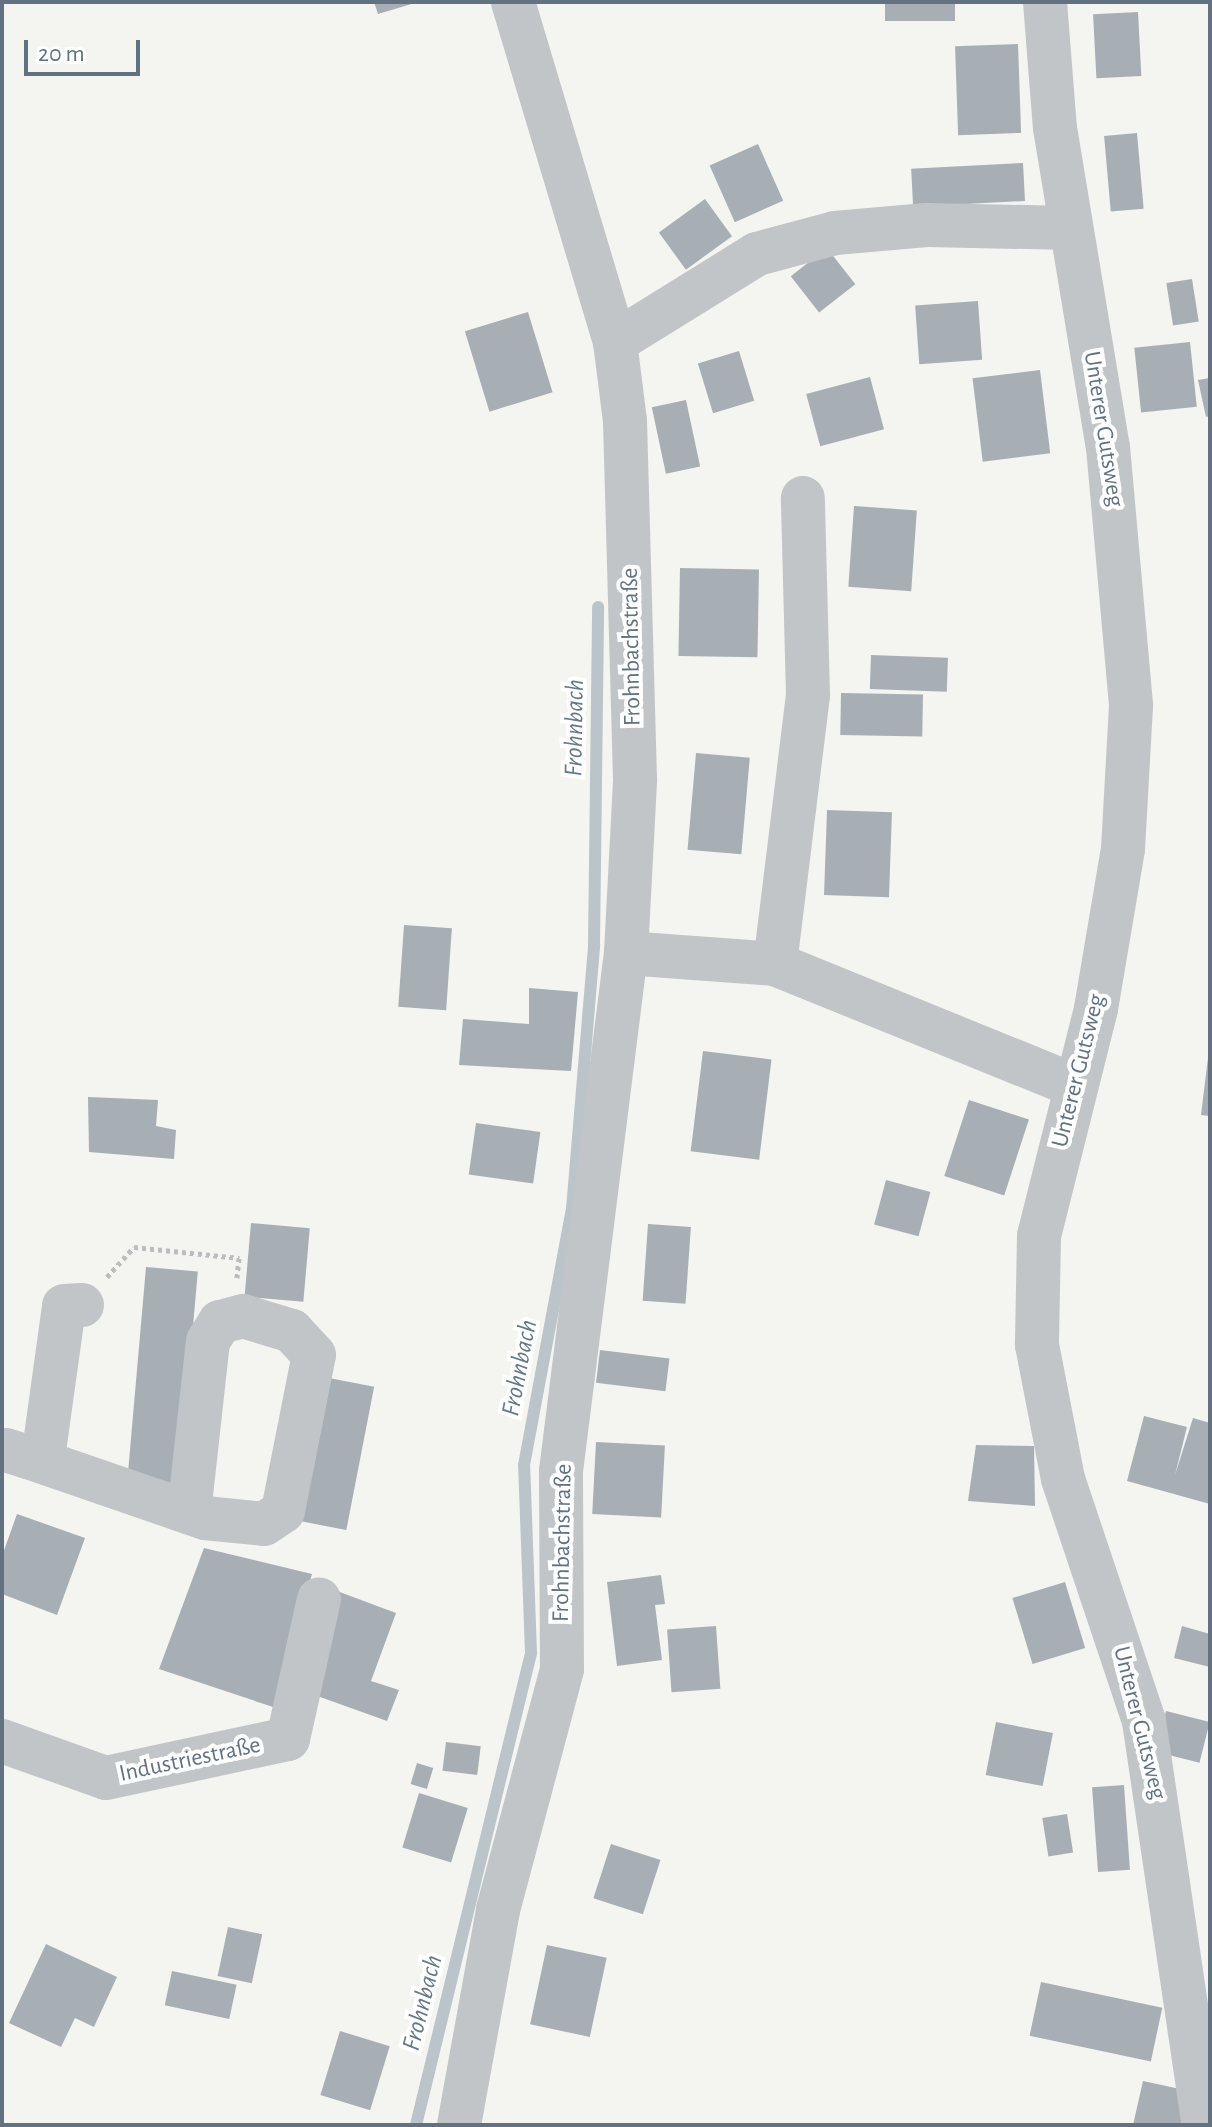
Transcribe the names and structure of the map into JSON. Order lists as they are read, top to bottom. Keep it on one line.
{"streets":{"street":["Unterer Gutsweg","Frohnbachstraße","Industriestraße"]},"water":["Frohnbach"],"scale_bar":"20 m"}
